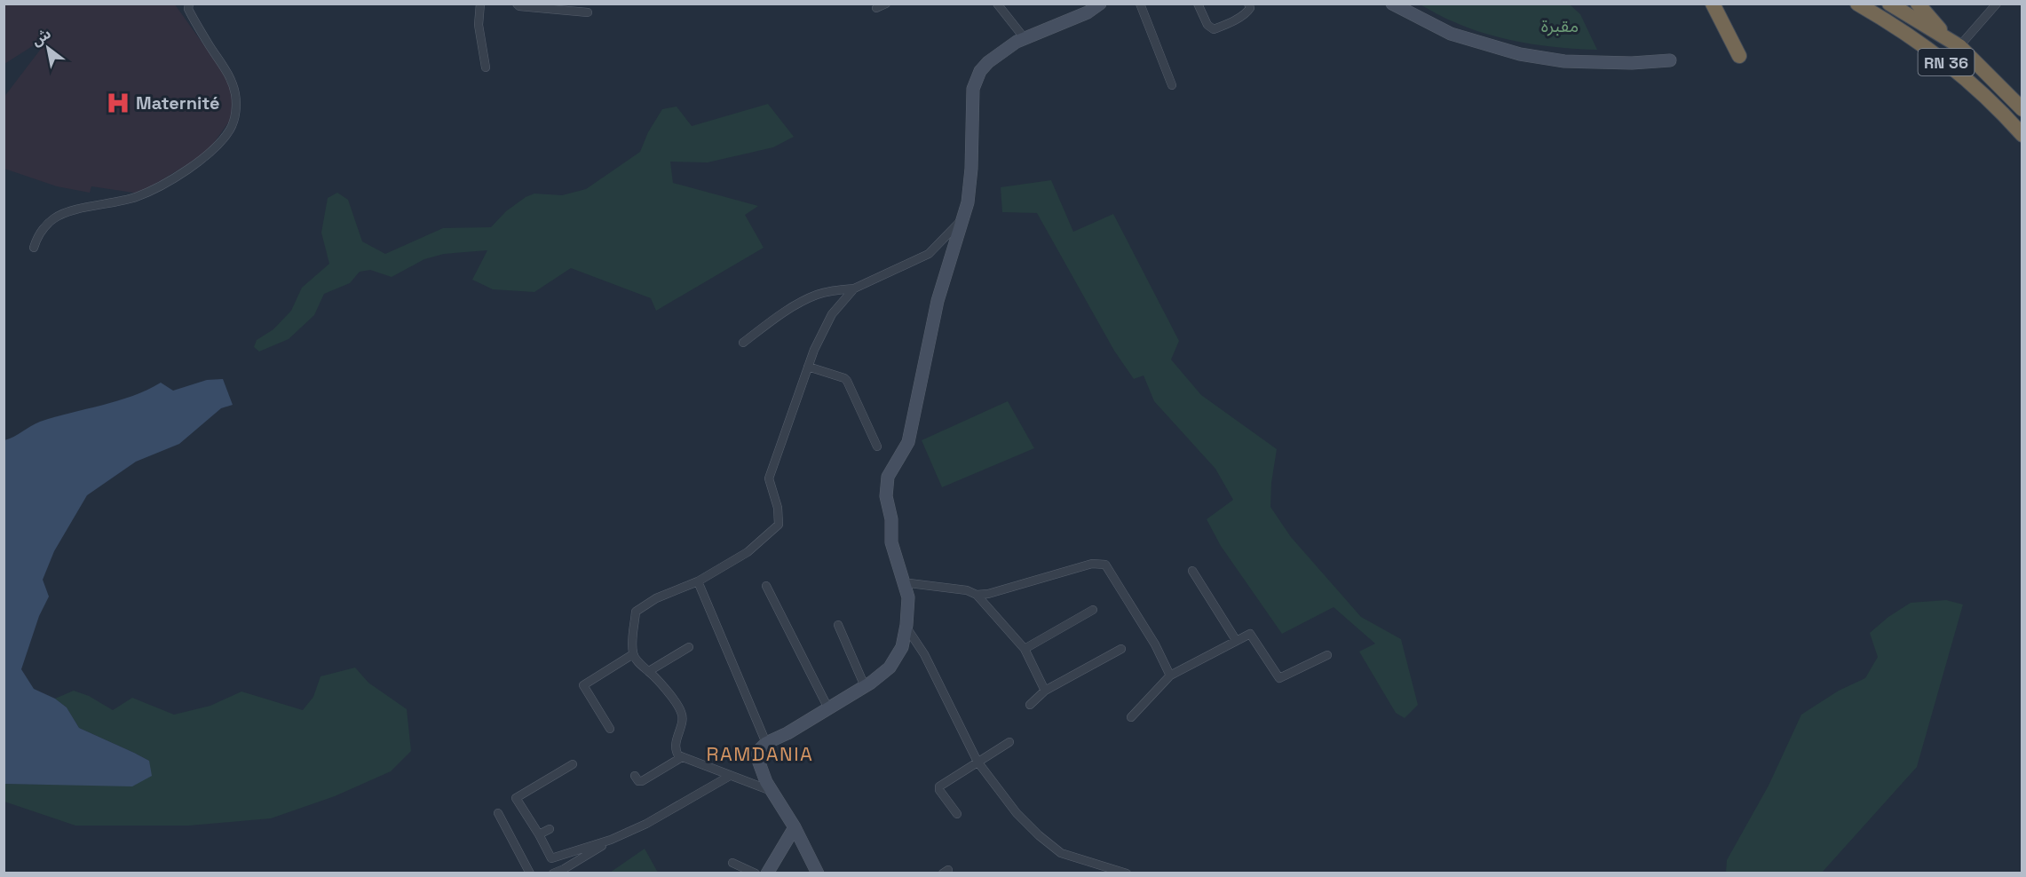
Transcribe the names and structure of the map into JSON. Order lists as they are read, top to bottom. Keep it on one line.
{"streets":{"highway":["RN 36"]},"districts":["RAMDANIA"],"parks":["مقبرة"],"places":{"hospital":["Maternité"]},"north":"top left"}
